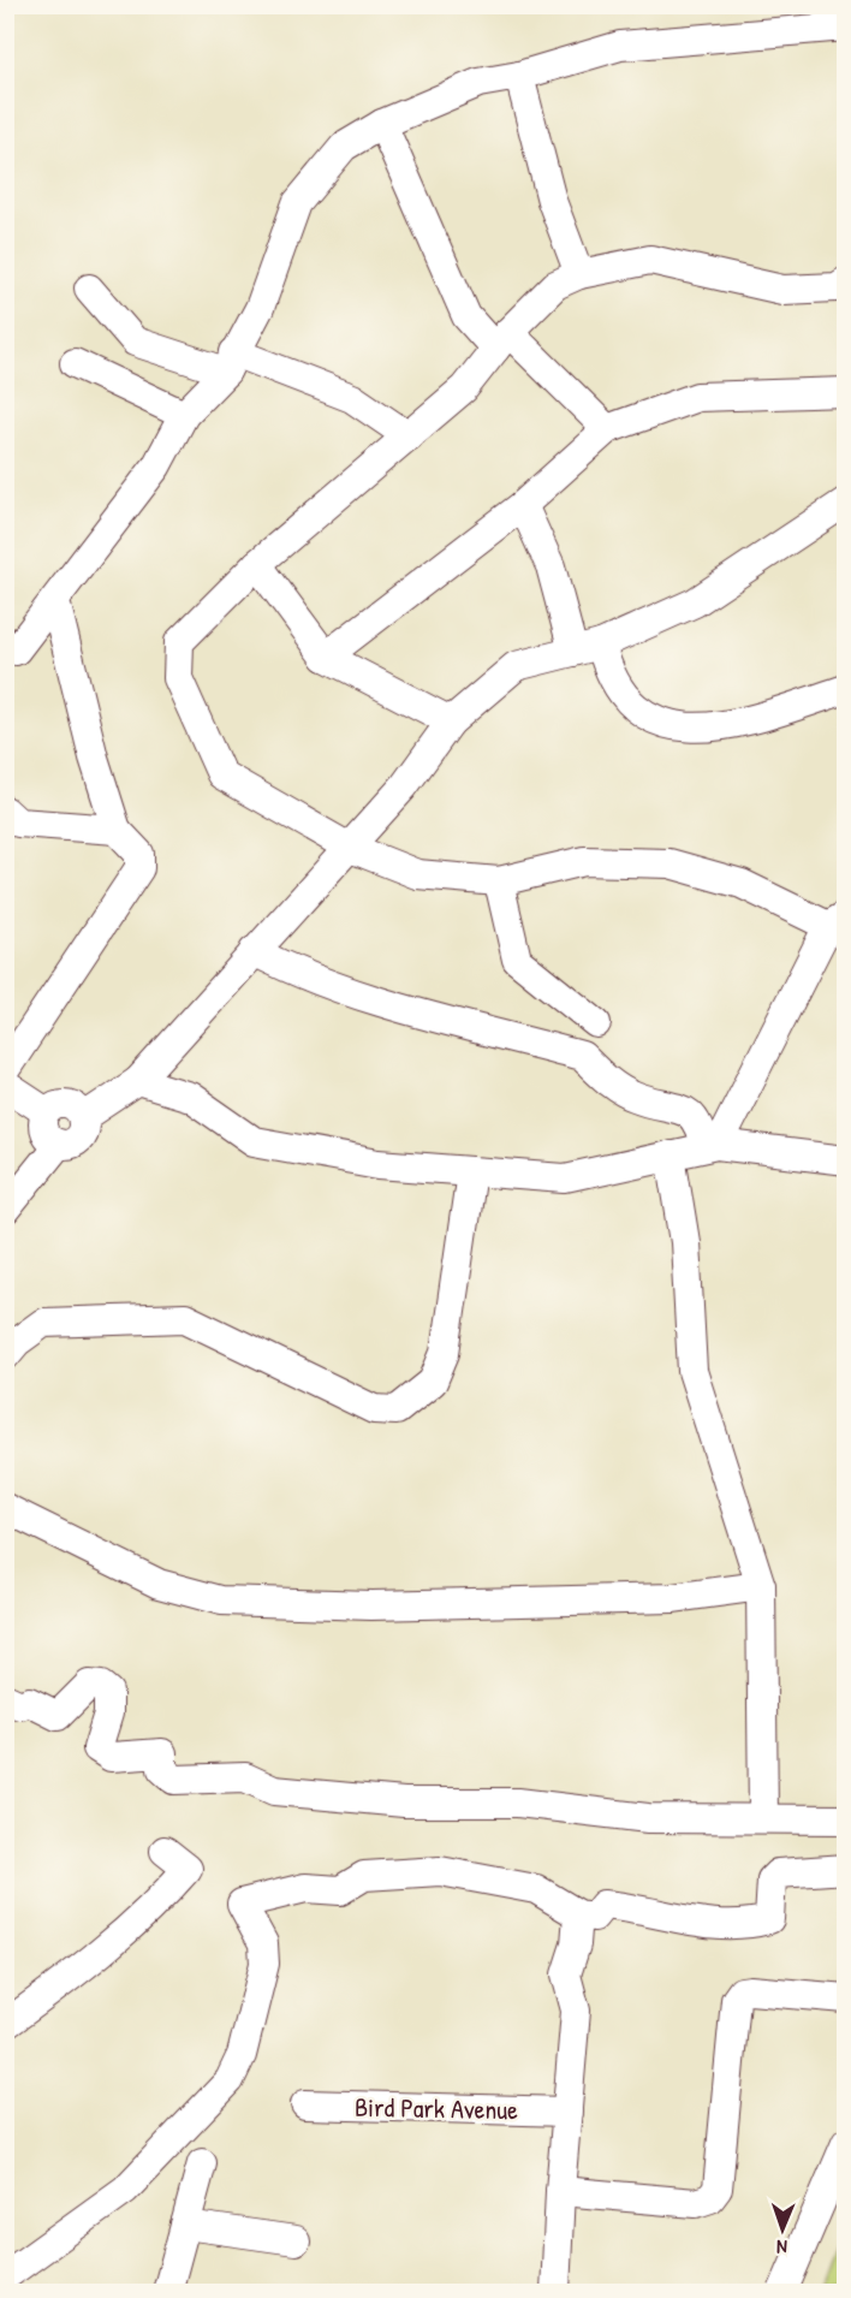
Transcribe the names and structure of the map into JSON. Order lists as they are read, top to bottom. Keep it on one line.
{"streets":{"street":["Bird Park Avenue"]},"north":"bottom"}
